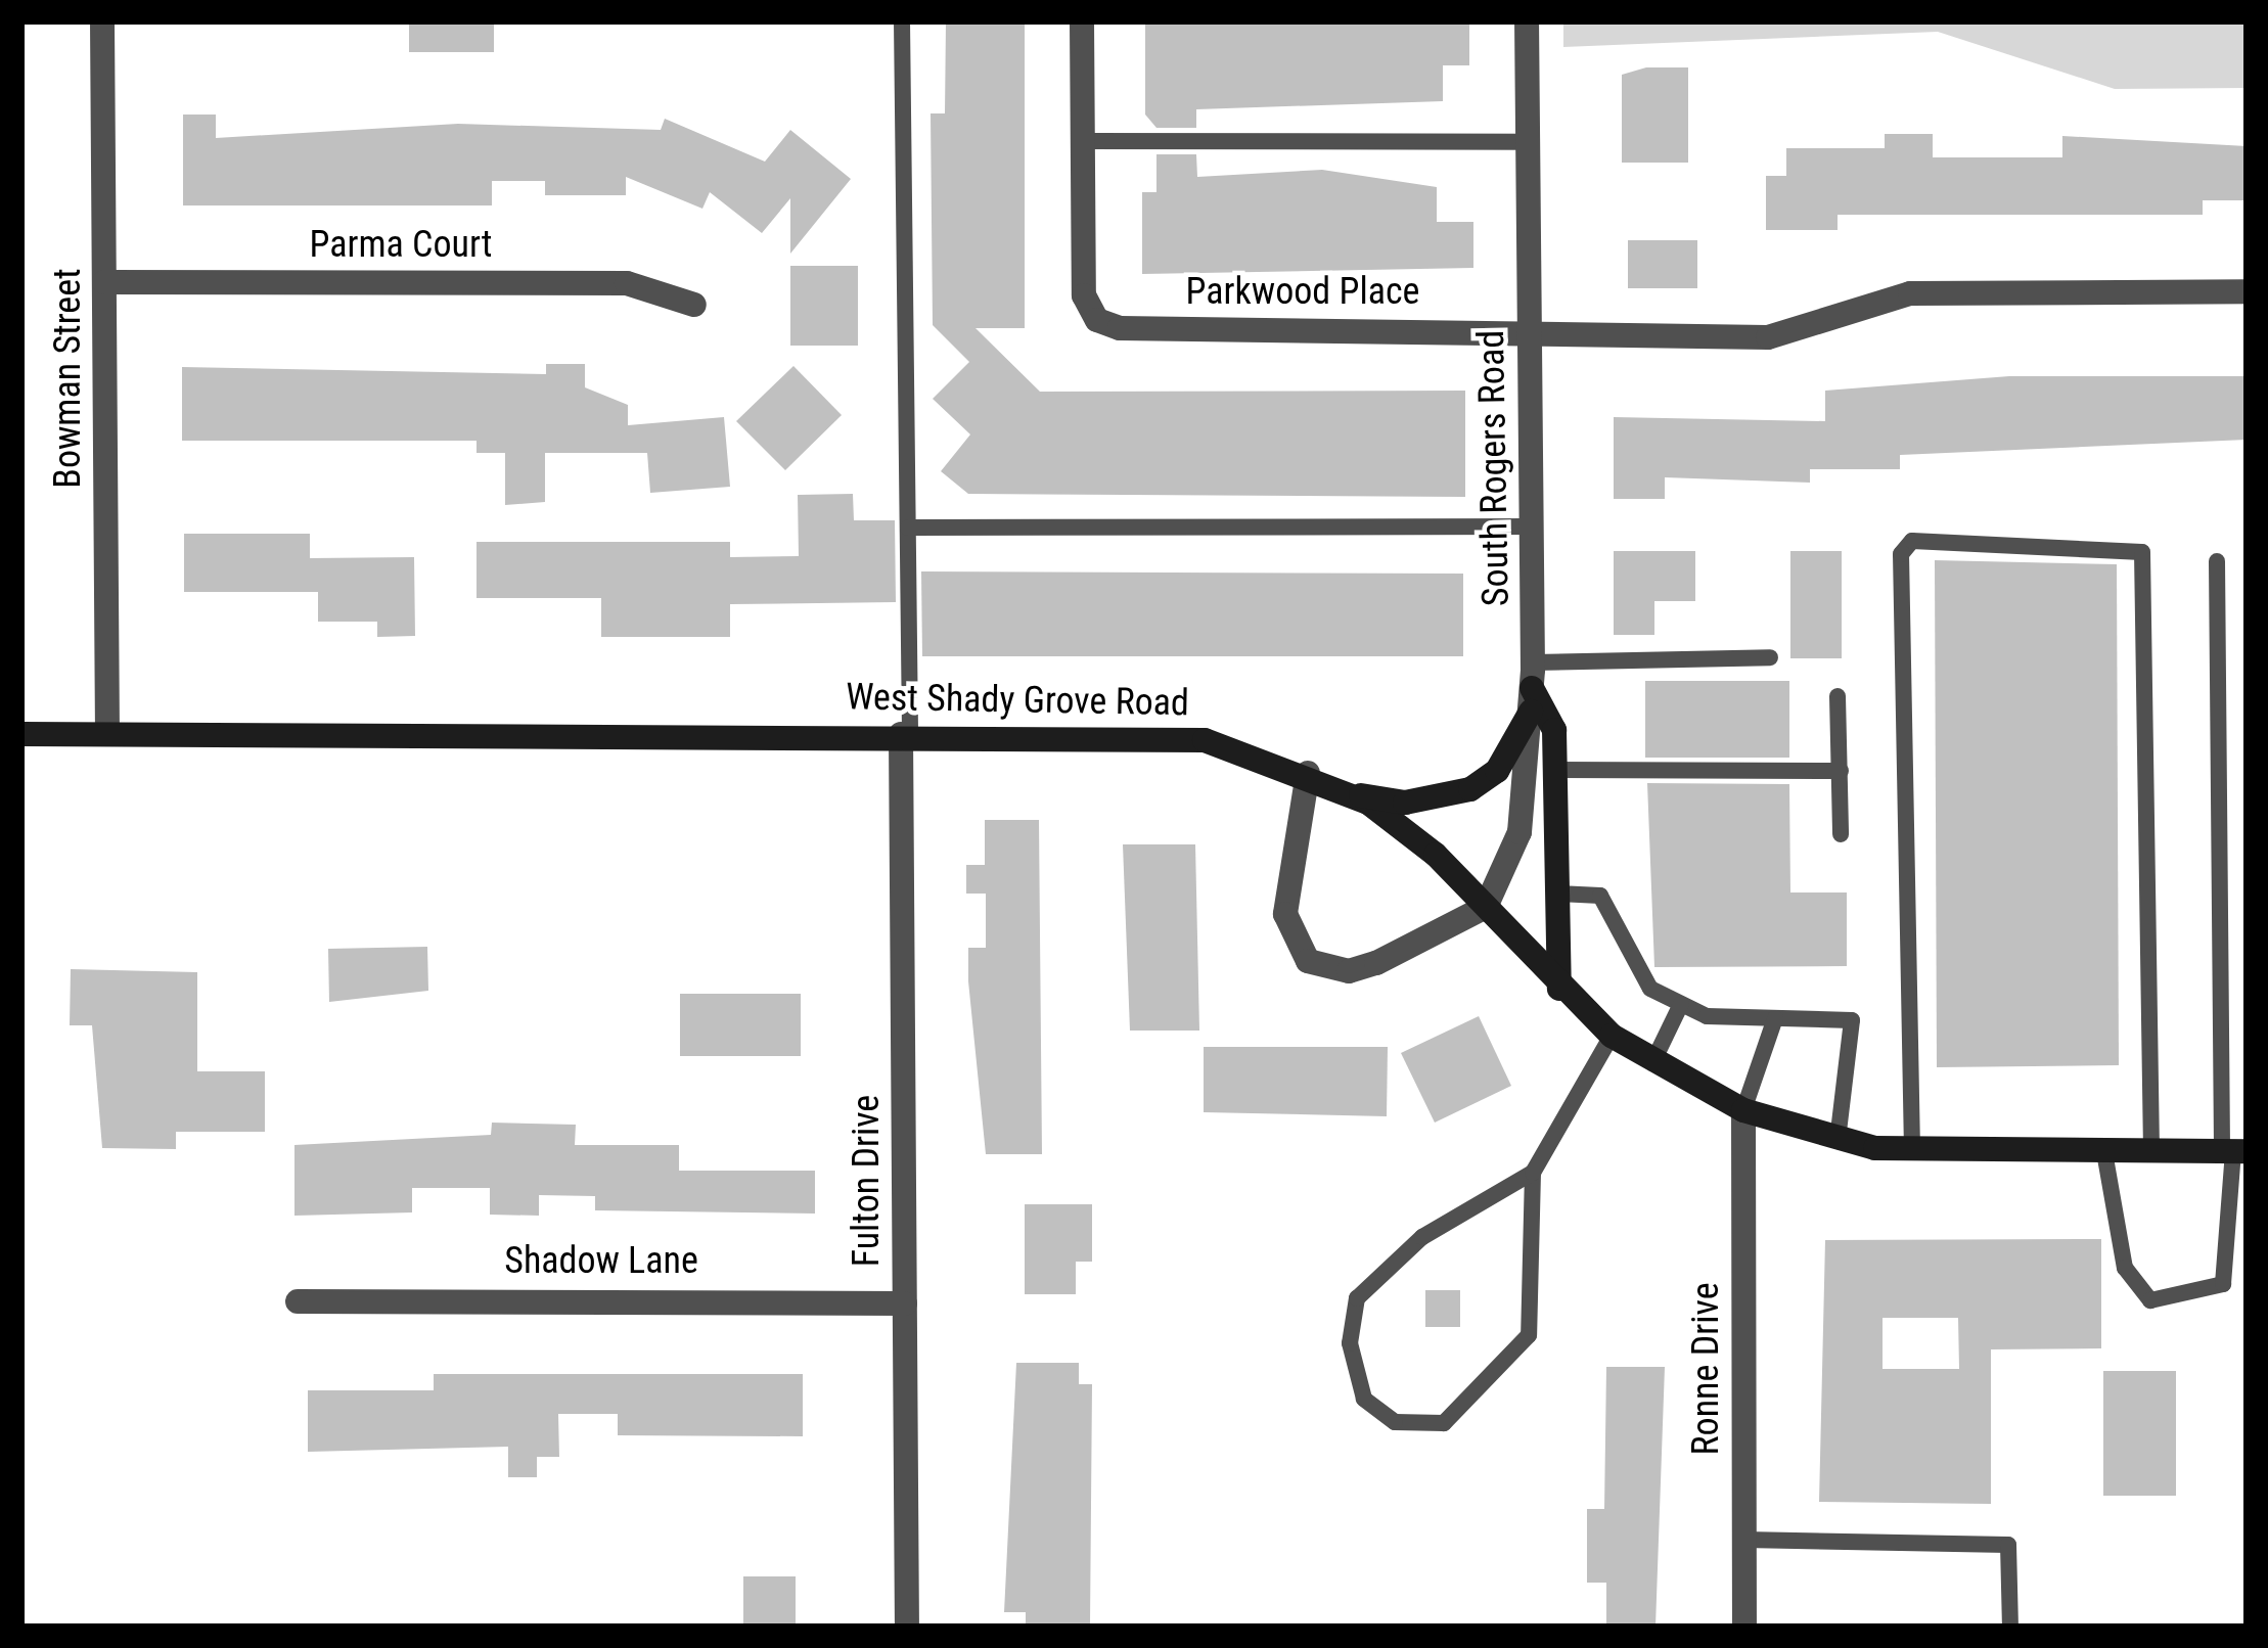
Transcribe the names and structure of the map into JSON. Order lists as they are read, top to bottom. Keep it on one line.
{"streets":{"main road":["West Shady Grove Road"],"street":["Parma Court","Parkwood Place","Bowman Street","South Rogers Road","Fulton Drive","Shadow Lane","Ronne Drive"]},"crossings":[["Parma Court","Bowman Street"],["Parkwood Place","South Rogers Road"],["Bowman Street","West Shady Grove Road"],["South Rogers Road","West Shady Grove Road"],["West Shady Grove Road","Fulton Drive"],["West Shady Grove Road","Ronne Drive"],["Fulton Drive","Shadow Lane"]]}
